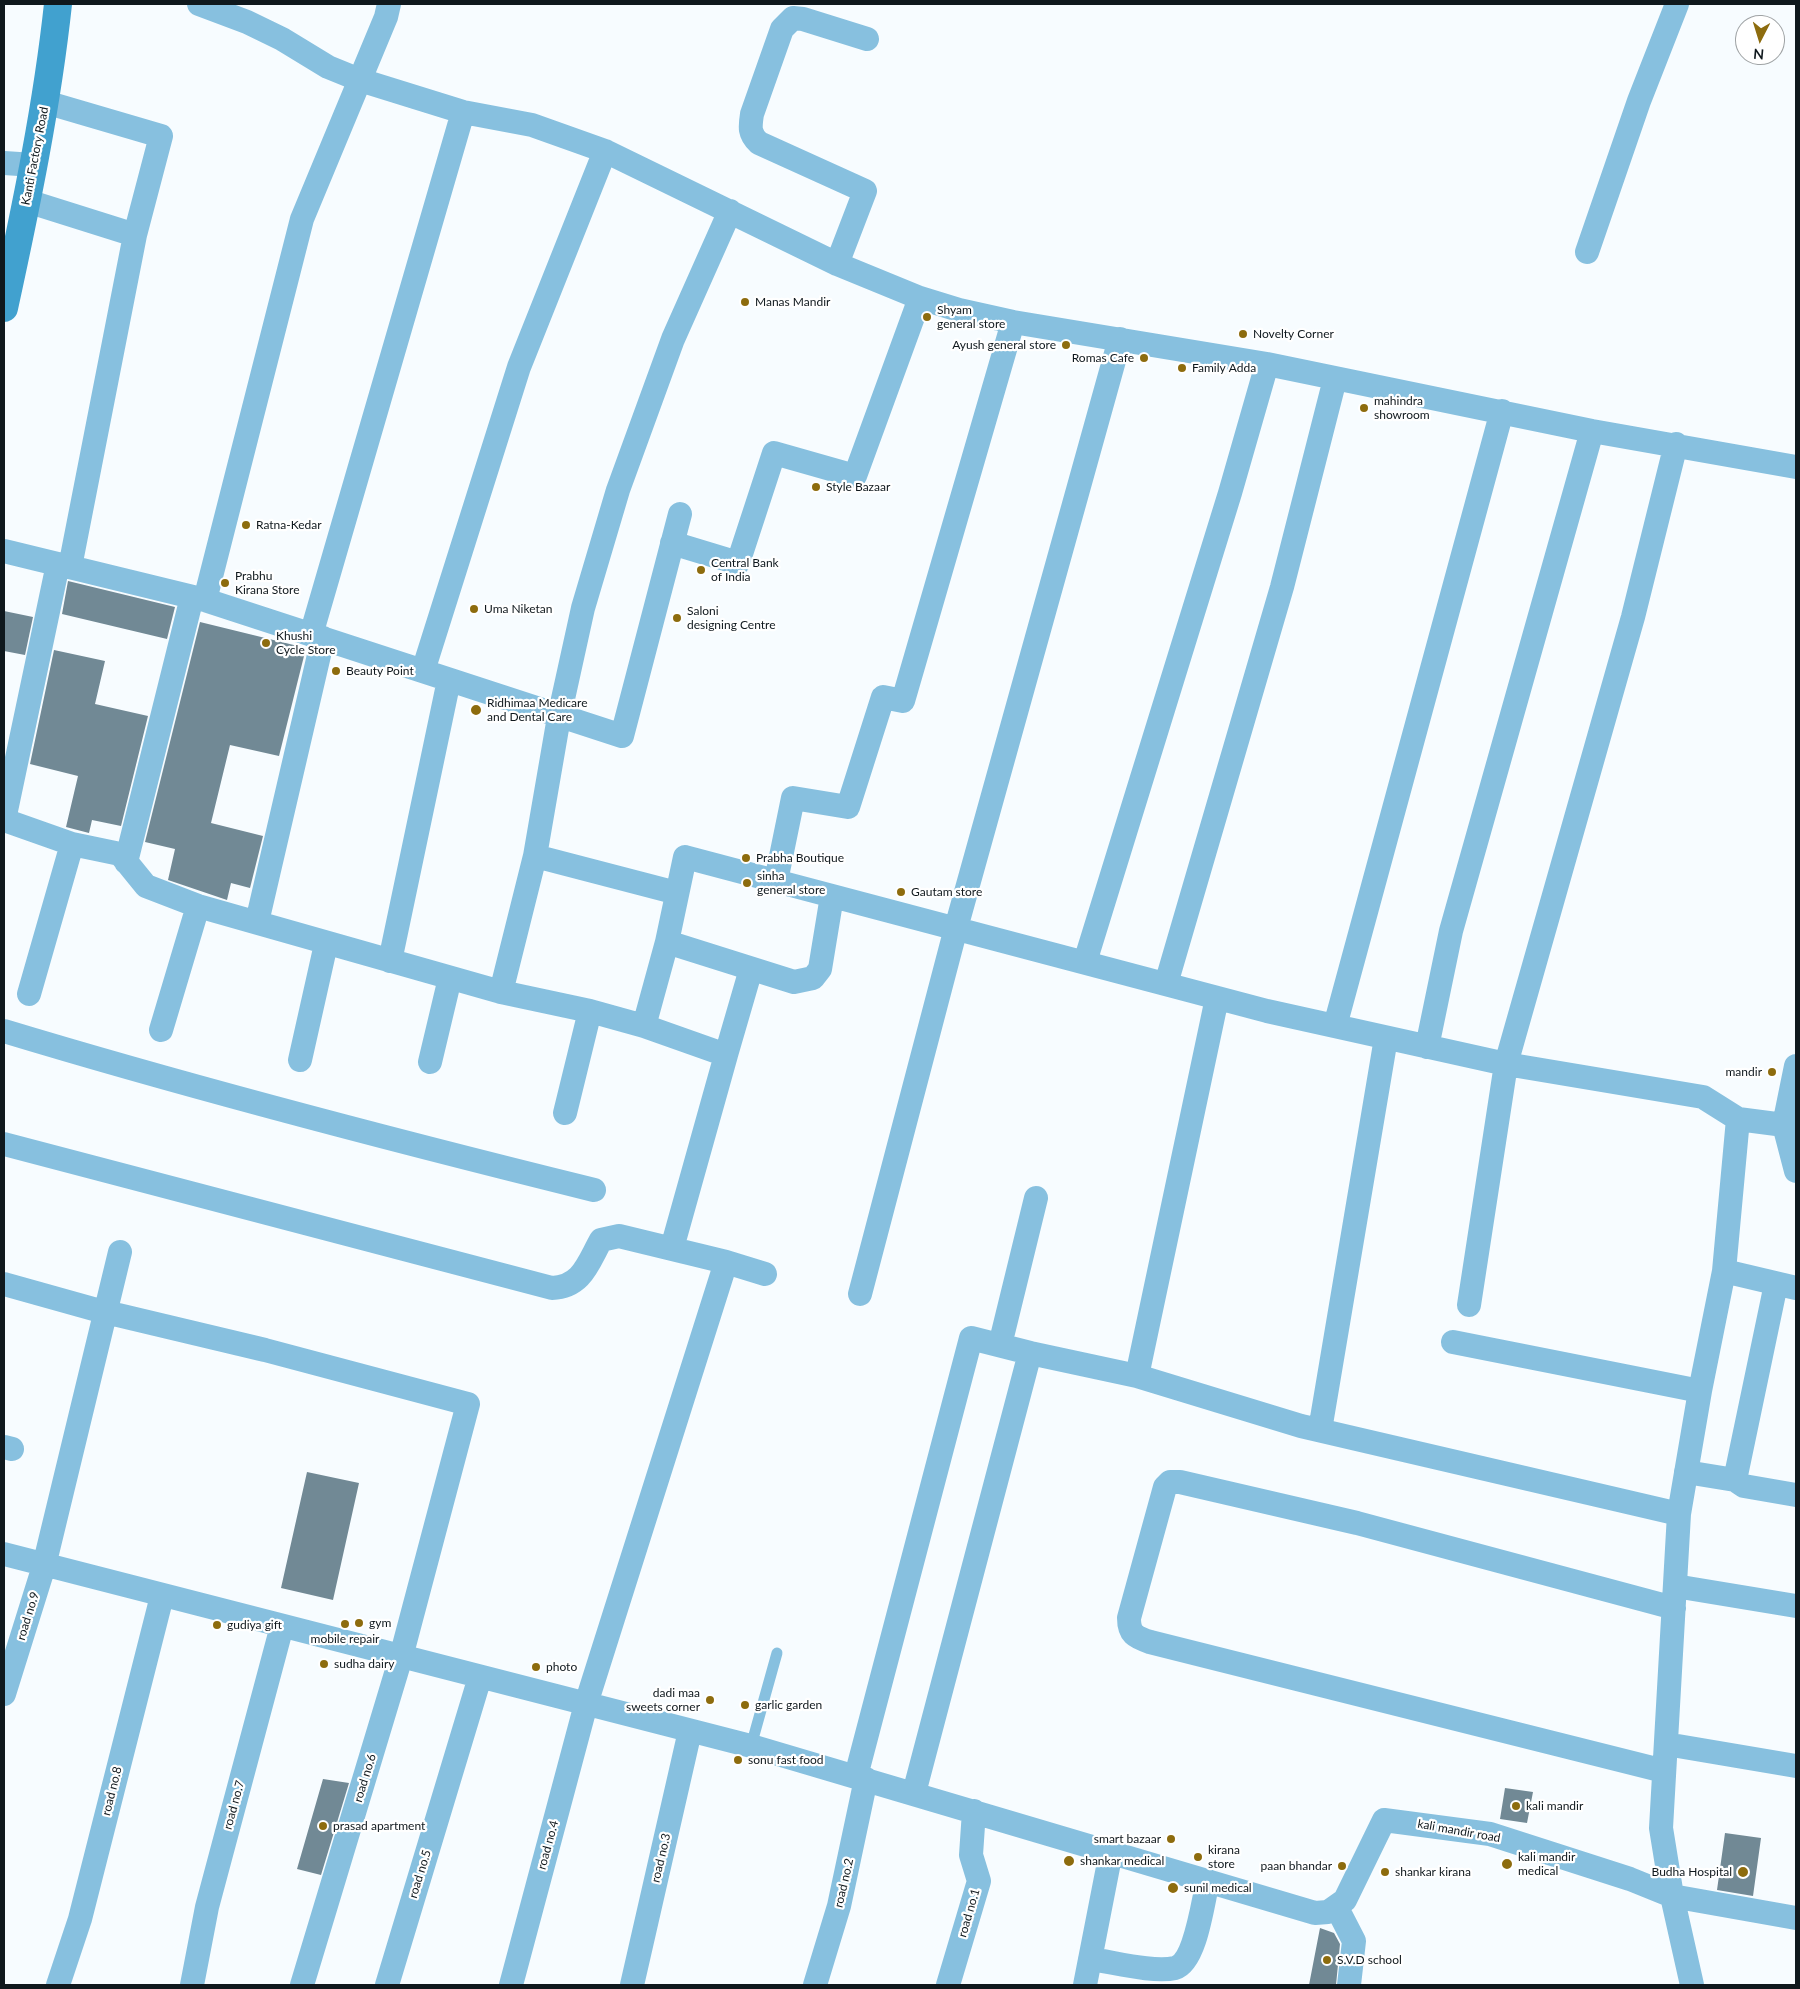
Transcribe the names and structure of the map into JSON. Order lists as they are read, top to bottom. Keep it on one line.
{"streets":{"street":["Kanti Factory Road","road no.9","road no.6","road no.8","road no.7","kali mandir road","road no.4","road no.3","road no.5","road no.2","road no.1"]},"crossings":[["road no.9","road no.6"]],"places":["Manas Mandir","Shyam general store","Novelty Corner","Ayush general store","Romas Cafe","Family Adda","mahindra showroom","Style Bazaar","Ratna-Kedar","Central Bank of India","Prabhu Kirana Store","Uma Niketan","Saloni designing Centre","Khushi Cycle Store","Beauty Point","Ridhimaa Medicare and Dental Care","Prabha Boutique","sinha general store","Gautam store","mandir","gym","mobile repair","gudiya gift","sudha dairy","photo","dadi maa sweets corner","garlic garden","sonu fast food","kali mandir","prasad apartment","smart bazaar","kirana store","shankar medical","kali mandir medical","paan bhandar","shankar kirana","Budha Hospital","sunil medical","S.V.D school"],"north":"bottom"}
